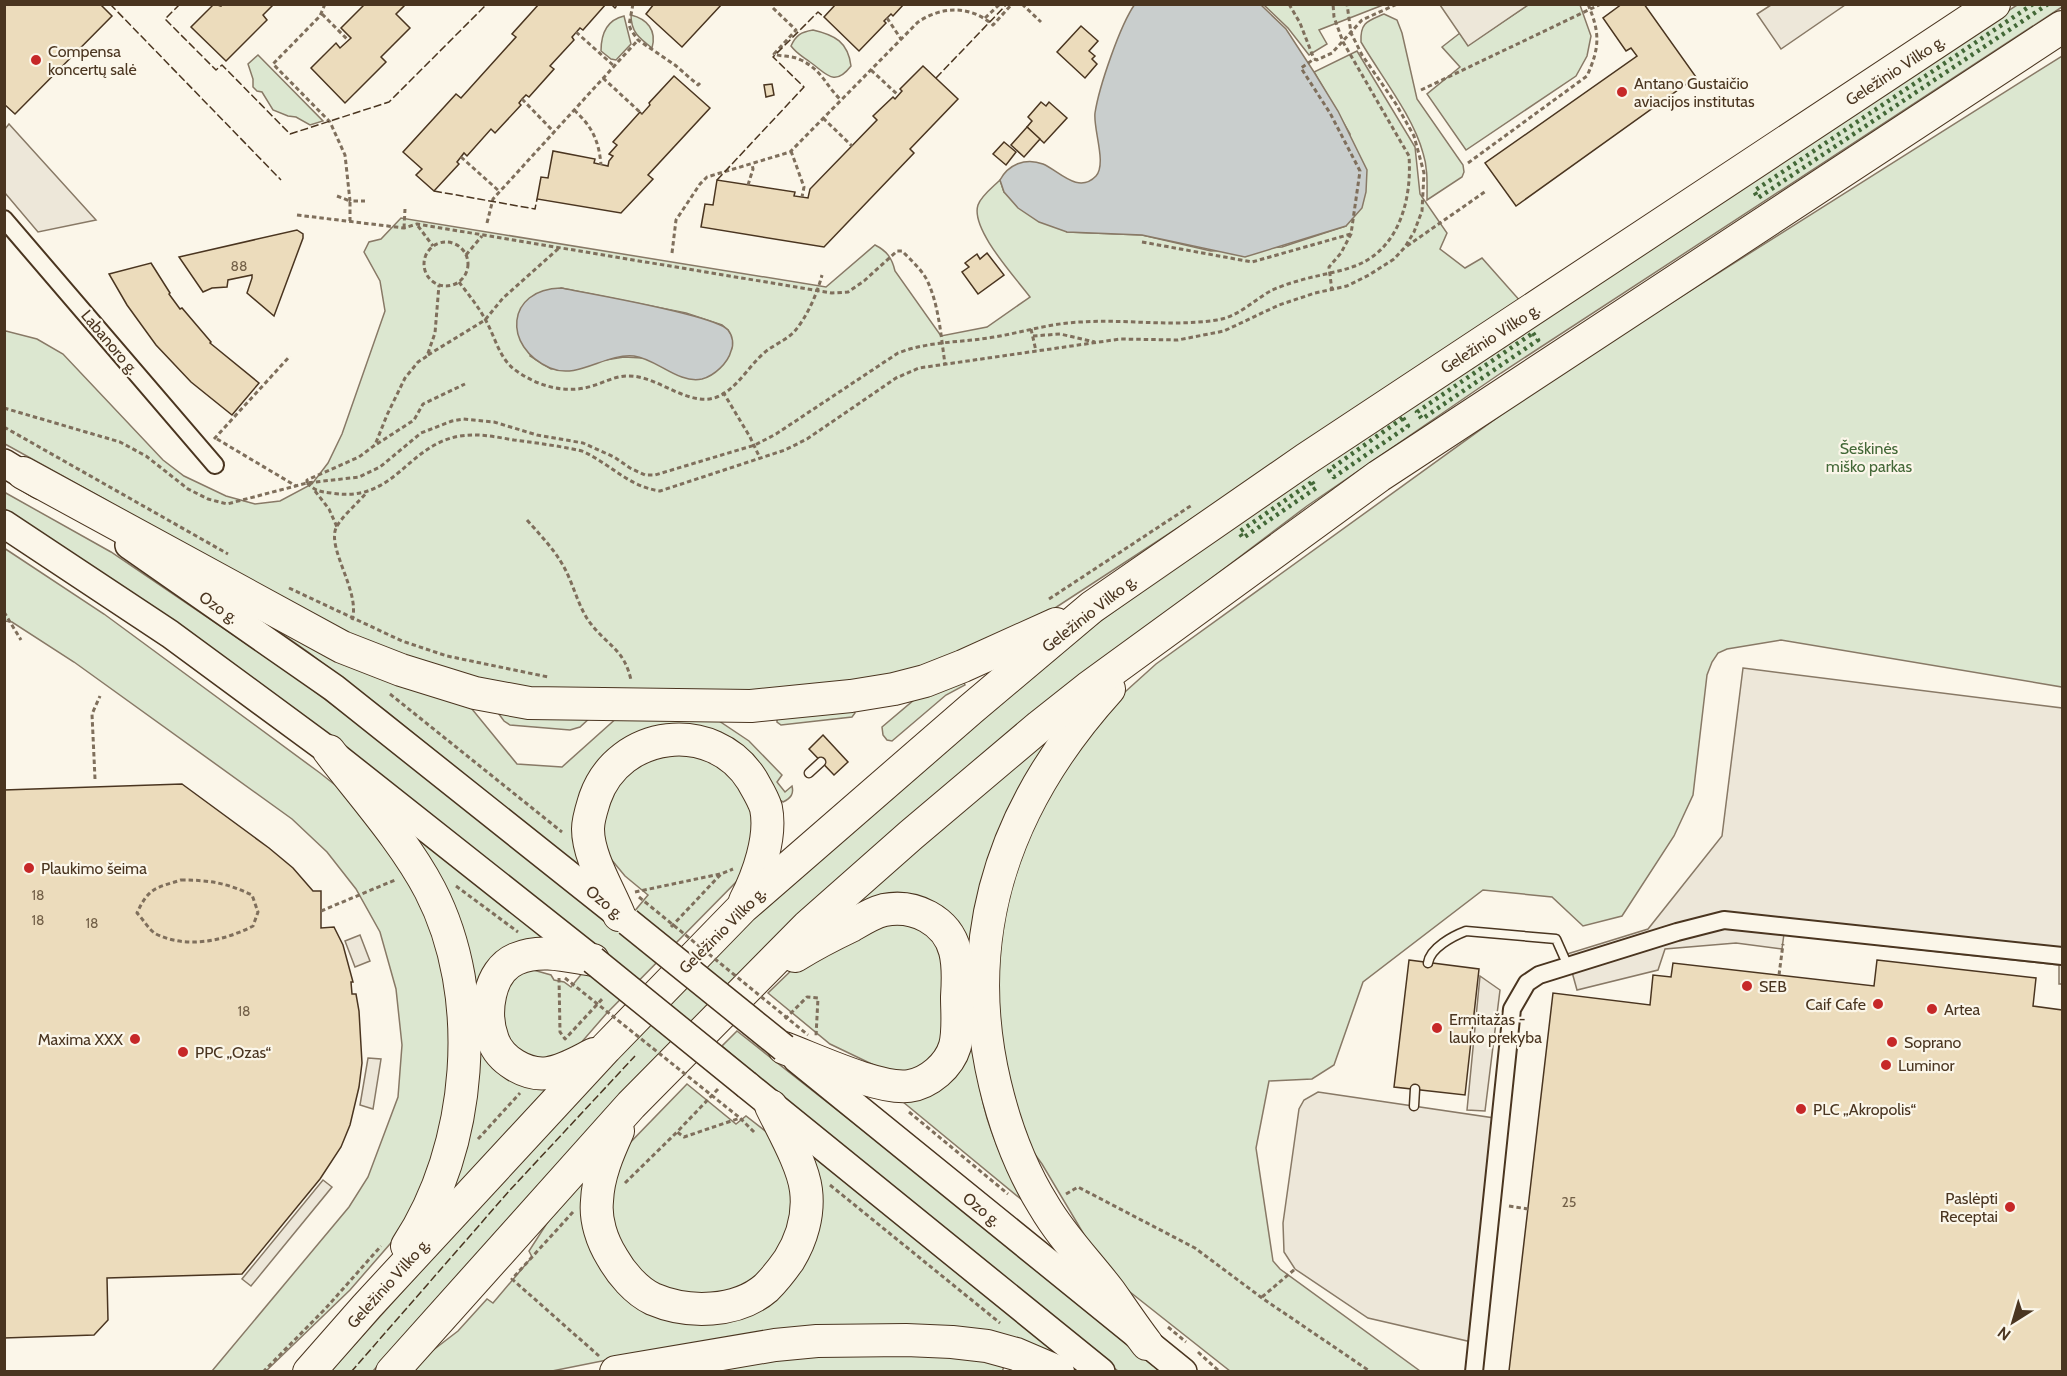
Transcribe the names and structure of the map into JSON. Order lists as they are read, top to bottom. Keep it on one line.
{"streets":{"highway":["Geležinio Vilko g."],"main road":["Ozo g."],"street":["Labanoro g."]},"parks":["Šeškinės miško parkas"],"places":["Compensa koncertų salė","Antano Gustaičio aviacijos institutas","Plaukimo šeima","SEB","Caif Cafe","Artea","Ermitažas - lauko prekyba","Maxima XXX","Soprano","PPC „Ozas“","Luminor","PLC „Akropolis“","Paslėpti Receptai"],"house_numbers":["88","18","18","18","18","25"],"north":"bottom left"}
